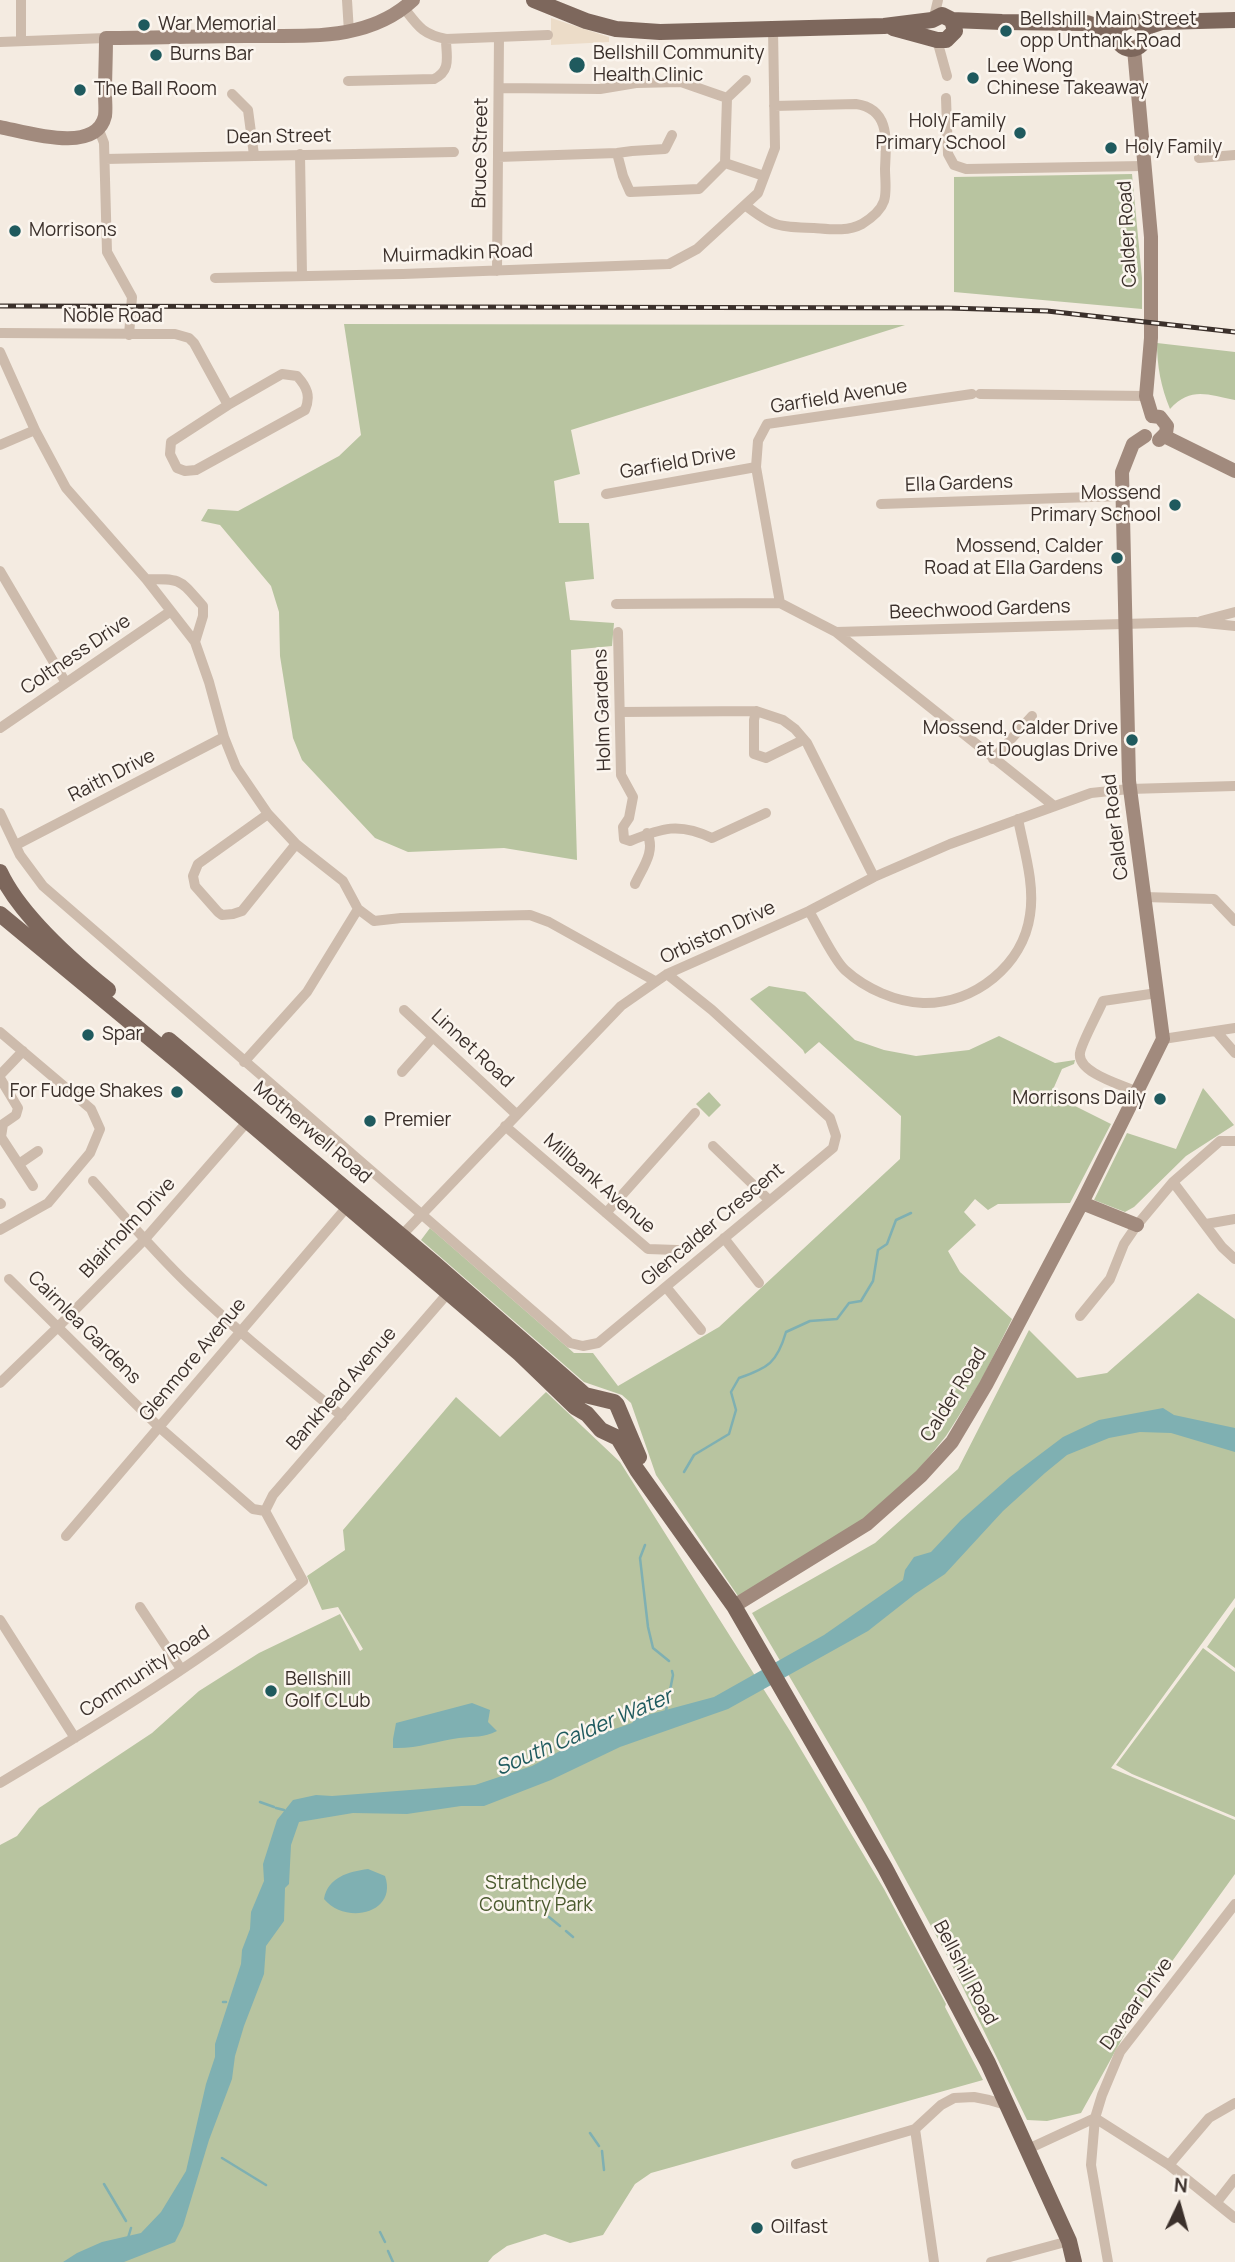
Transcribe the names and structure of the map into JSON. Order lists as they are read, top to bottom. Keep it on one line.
{"streets":{"main road":["Motherwell Road","Bellshill Road"],"street":["Dean Street","Bruce Street","Calder Road","Muirmadkin Road","Noble Road","Garfield Avenue","Garfield Drive","Ella Gardens","Beechwood Gardens","Coltness Drive","Holm Gardens","Raith Drive","Orbiston Drive","Linnet Road","Millbank Avenue","Glencalder Crescent","Blairholm Drive","Cairnlea Gardens","Glenmore Avenue","Bankhead Avenue","Community Road","Davaar Drive"]},"crossings":[["Bruce Street","Muirmadkin Road"],["Calder Road","Garfield Avenue"],["Calder Road","Ella Gardens"],["Calder Road","Beechwood Gardens"],["Calder Road","Orbiston Drive"],["Calder Road","Bellshill Road"],["Garfield Avenue","Garfield Drive"],["Garfield Avenue","Beechwood Gardens"],["Beechwood Gardens","Orbiston Drive"],["Raith Drive","Motherwell Road"],["Orbiston Drive","Linnet Road"],["Orbiston Drive","Motherwell Road"],["Orbiston Drive","Millbank Avenue"],["Orbiston Drive","Glencalder Crescent"],["Motherwell Road","Glencalder Crescent"],["Motherwell Road","Blairholm Drive"],["Motherwell Road","Glenmore Avenue"],["Motherwell Road","Bankhead Avenue"],["Motherwell Road","Bellshill Road"],["Blairholm Drive","Cairnlea Gardens"],["Cairnlea Gardens","Glenmore Avenue"],["Cairnlea Gardens","Bankhead Avenue"],["Cairnlea Gardens","Community Road"],["Bankhead Avenue","Community Road"]],"water":["South Calder Water"],"parks":["Strathclyde Country Park"],"places":["War Memorial","Bellshill, Main Street opp Unthank Road","Burns Bar","Bellshill Community Health Clinic","Lee Wong Chinese Takeaway","The Ball Room","Holy Family Primary School","Holy Family","Morrisons","Mossend Primary School","Mossend, Calder Road at Ella Gardens","Mossend, Calder Drive at Douglas Drive","Spar","For Fudge Shakes","Morrisons Daily","Premier","Bellshill Golf CLub","Oilfast"],"north":"top"}
